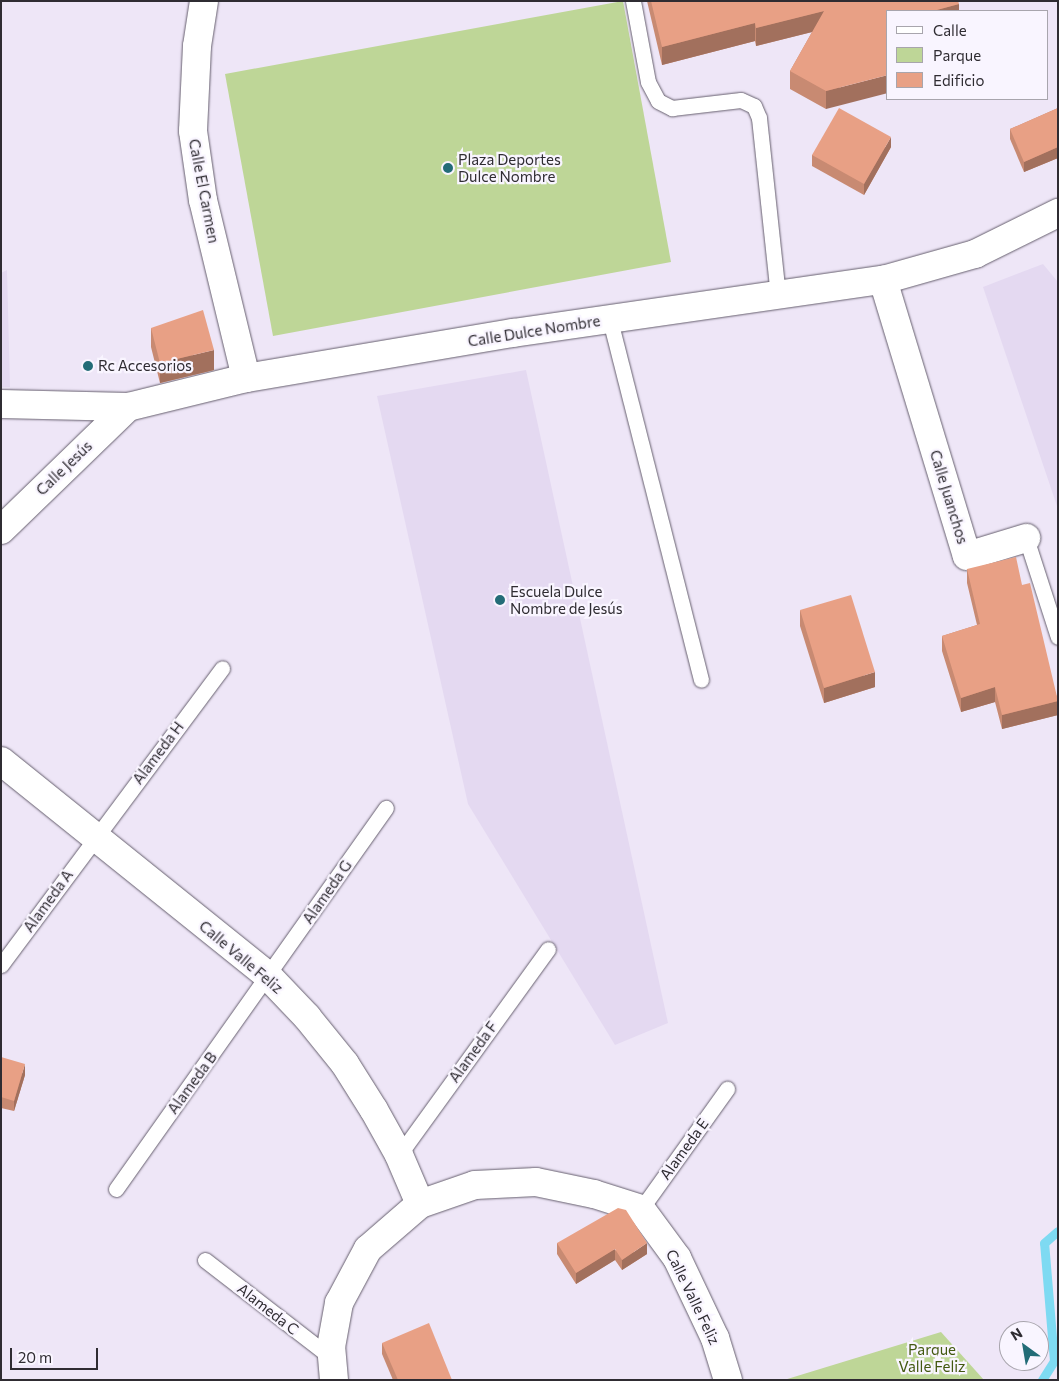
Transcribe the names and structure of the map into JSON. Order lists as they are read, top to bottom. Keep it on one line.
{"streets":{"street":["Calle El Carmen","Calle Dulce Nombre","Calle Jesús","Calle Juanchos","Calle Valle Feliz"],"lane":["Alameda H","Alameda G","Alameda A","Alameda F","Alameda B","Alameda E","Alameda C"]},"crossings":[["Calle El Carmen","Calle Dulce Nombre"],["Calle Dulce Nombre","Calle Jesús"],["Calle Dulce Nombre","Calle Juanchos"],["Alameda H","Alameda A"],["Alameda H","Calle Valle Feliz"],["Alameda G","Calle Valle Feliz"],["Alameda G","Alameda B"],["Alameda A","Calle Valle Feliz"],["Calle Valle Feliz","Alameda F"],["Calle Valle Feliz","Alameda B"],["Calle Valle Feliz","Alameda E"]],"parks":["Parque Valle Feliz"],"places":["Plaza Deportes Dulce Nombre","Rc Accesorios","Escuela Dulce Nombre de Jesús"],"legend":["Calle","Parque","Edificio"],"scale_bar":"20 m","north":"top left"}
